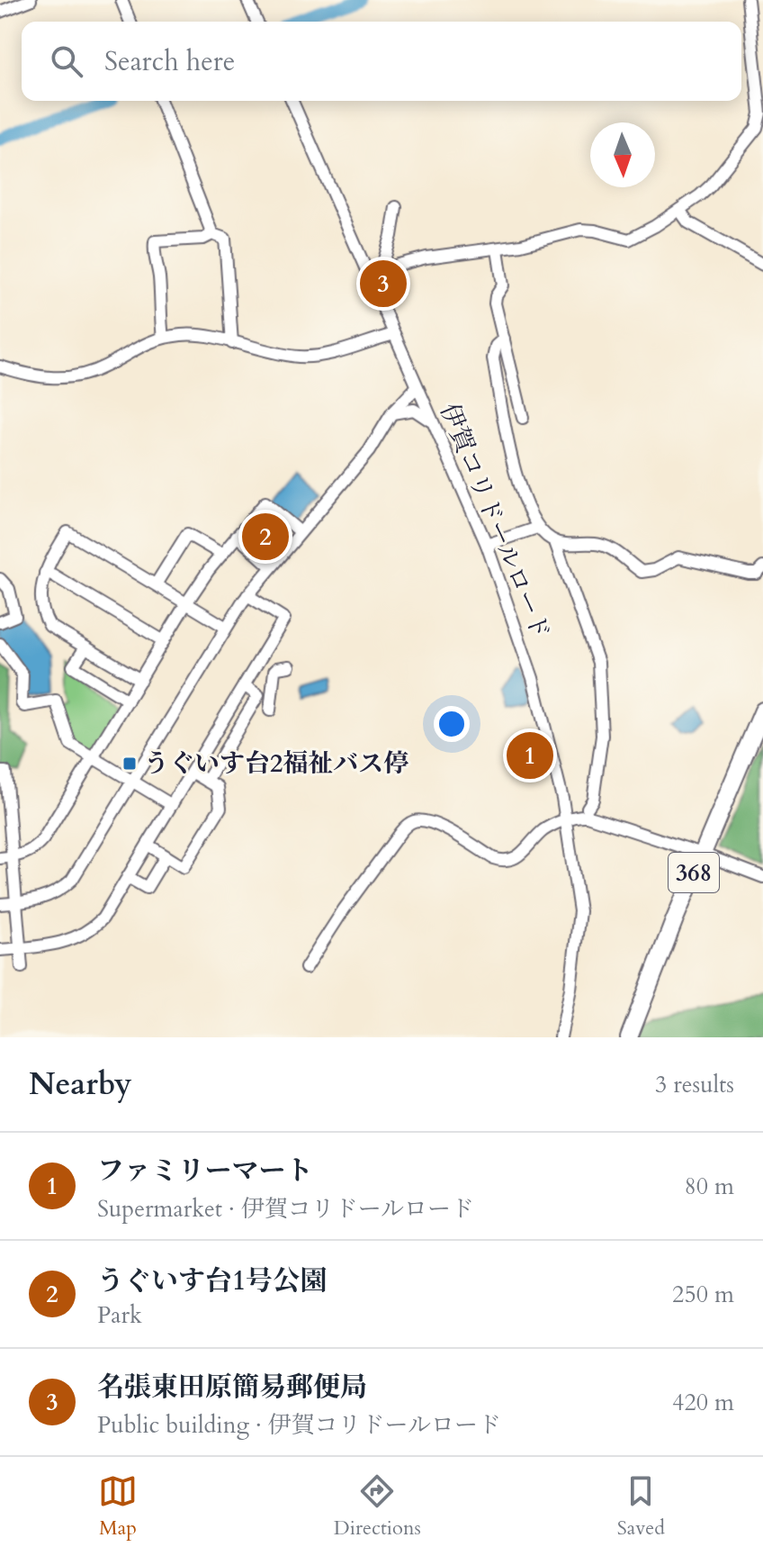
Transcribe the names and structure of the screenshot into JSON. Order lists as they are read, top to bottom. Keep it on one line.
{"streets":{"highway":["368"],"street":["伊賀コリドールロード"]},"places":{"transit":["うぐいす台2福祉バス停"]},"north":"bottom","page":{"search":"Search here","pins":["3","2","1"],"heading":["Nearby","3 results"],"list":[{"mark":"1","name":"ファミリーマート","note":"Supermarket · 伊賀コリドールロード","value":"80 m"},{"mark":"2","name":"うぐいす台1号公園","note":"Park","value":"250 m"},{"mark":"3","name":"名張東田原簡易郵便局","note":"Public building · 伊賀コリドールロード","value":"420 m"}],"nav":["Map","Directions","Saved"]}}
